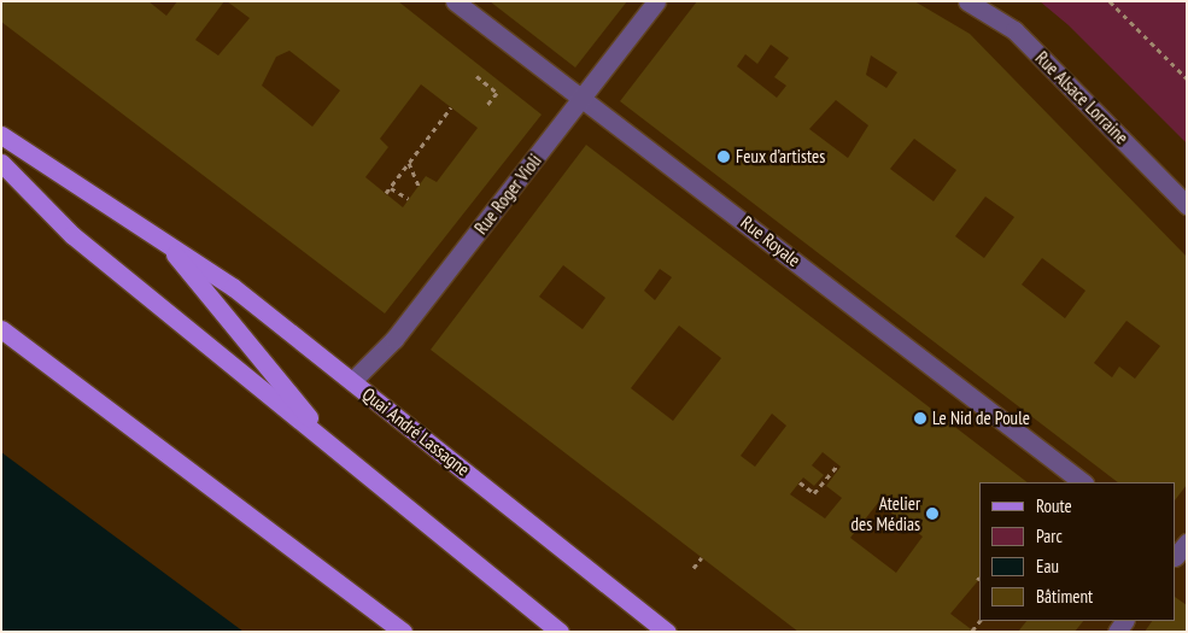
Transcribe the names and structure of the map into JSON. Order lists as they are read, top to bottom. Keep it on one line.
{"streets":{"main road":["Quai André Lassagne"],"street":["Rue Alsace Lorraine","Rue Roger Violi","Rue Royale"]},"crossings":[["Rue Roger Violi","Rue Royale"],["Rue Roger Violi","Quai André Lassagne"]],"places":["Feux d’artistes","Le Nid de Poule","Atelier des Médias"],"legend":["Route","Parc","Eau","Bâtiment"]}
